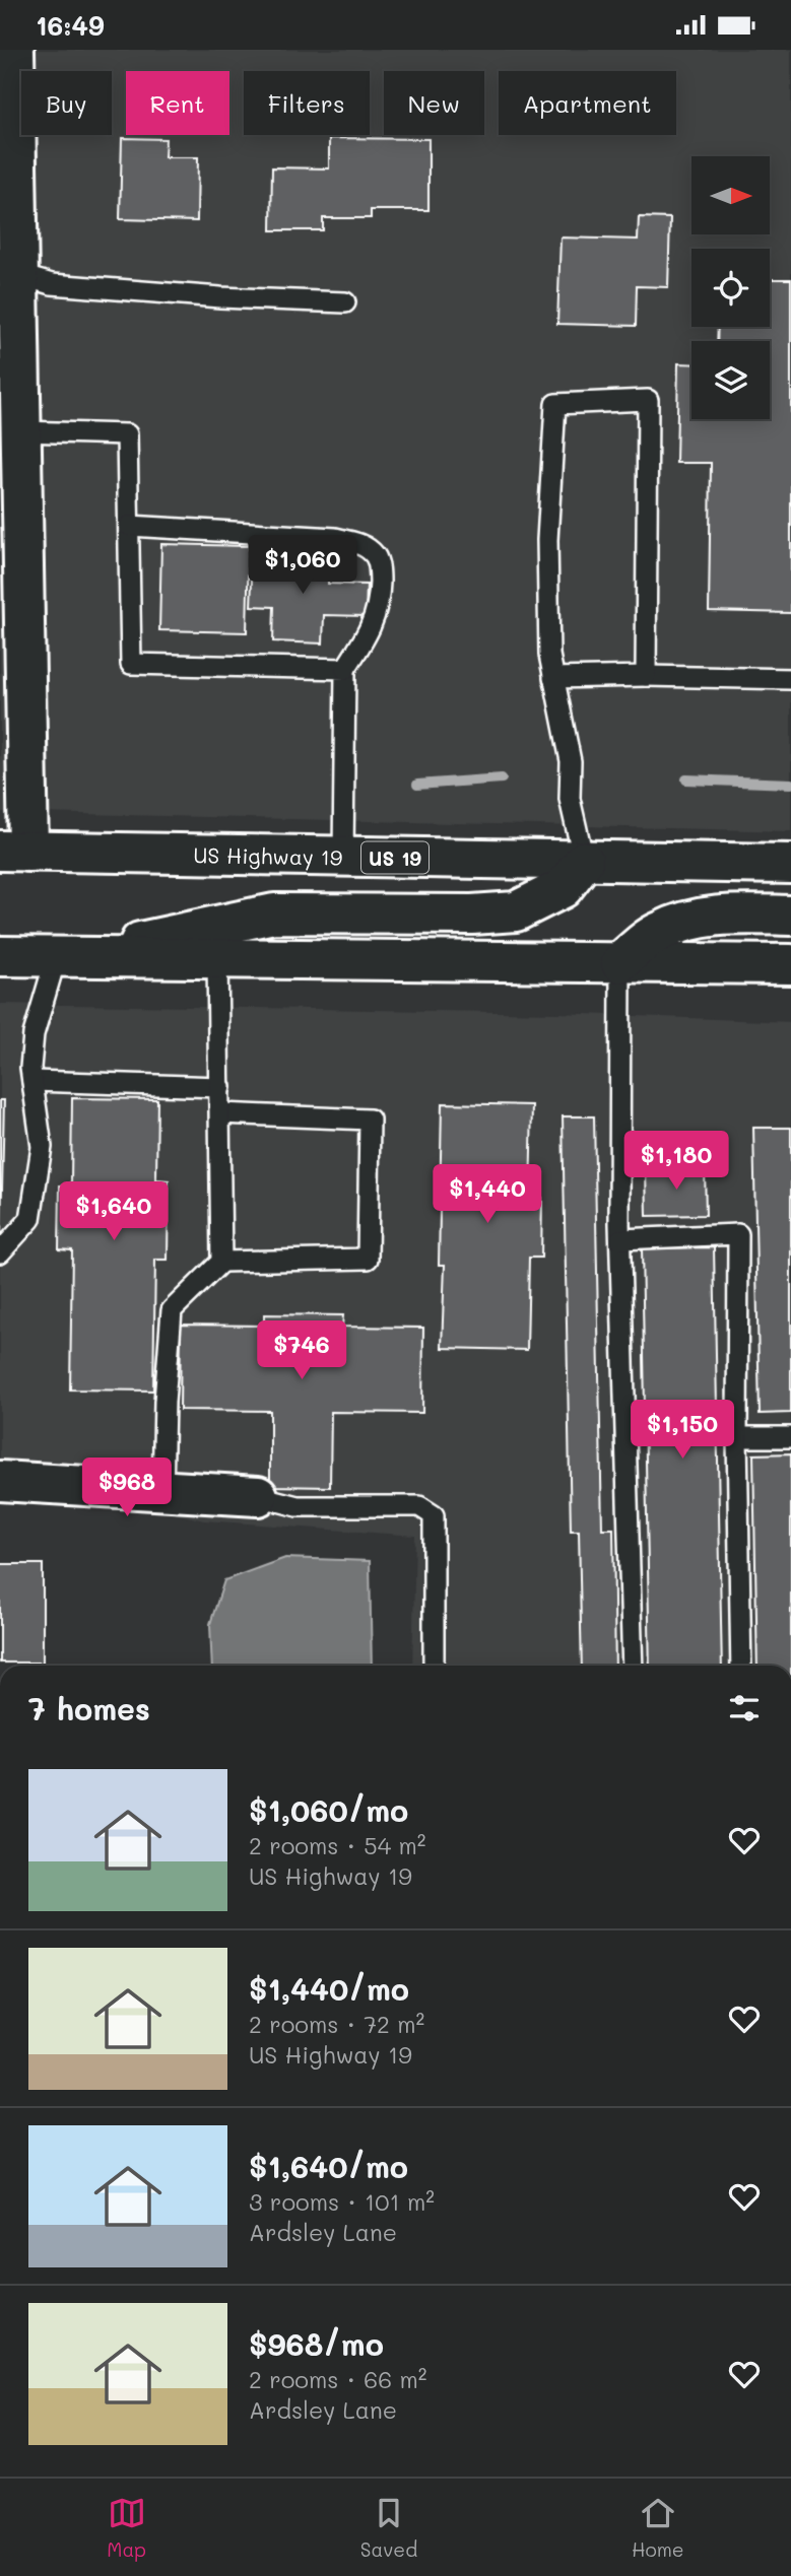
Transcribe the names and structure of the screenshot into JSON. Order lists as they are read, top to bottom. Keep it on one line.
{"streets":{"main road":["US Highway 19","US 19"]},"north":"right","page":{"status":"16:49","chip":["Buy","Rent","Filters","New","Apartment"],"price":["$1,060","$1,180","$1,440","$1,640","$746","$1,150","$968"],"heading":"7 homes","list":[{"name":"$1,060/mo","note":"2 rooms · 54 m² · US Highway 19"},{"name":"$1,440/mo","note":"2 rooms · 72 m² · US Highway 19"},{"name":"$1,640/mo","note":"3 rooms · 101 m² · Ardsley Lane"},{"name":"$968/mo","note":"2 rooms · 66 m² · Ardsley Lane"}],"tabs":["Map","Saved","Home"]}}
